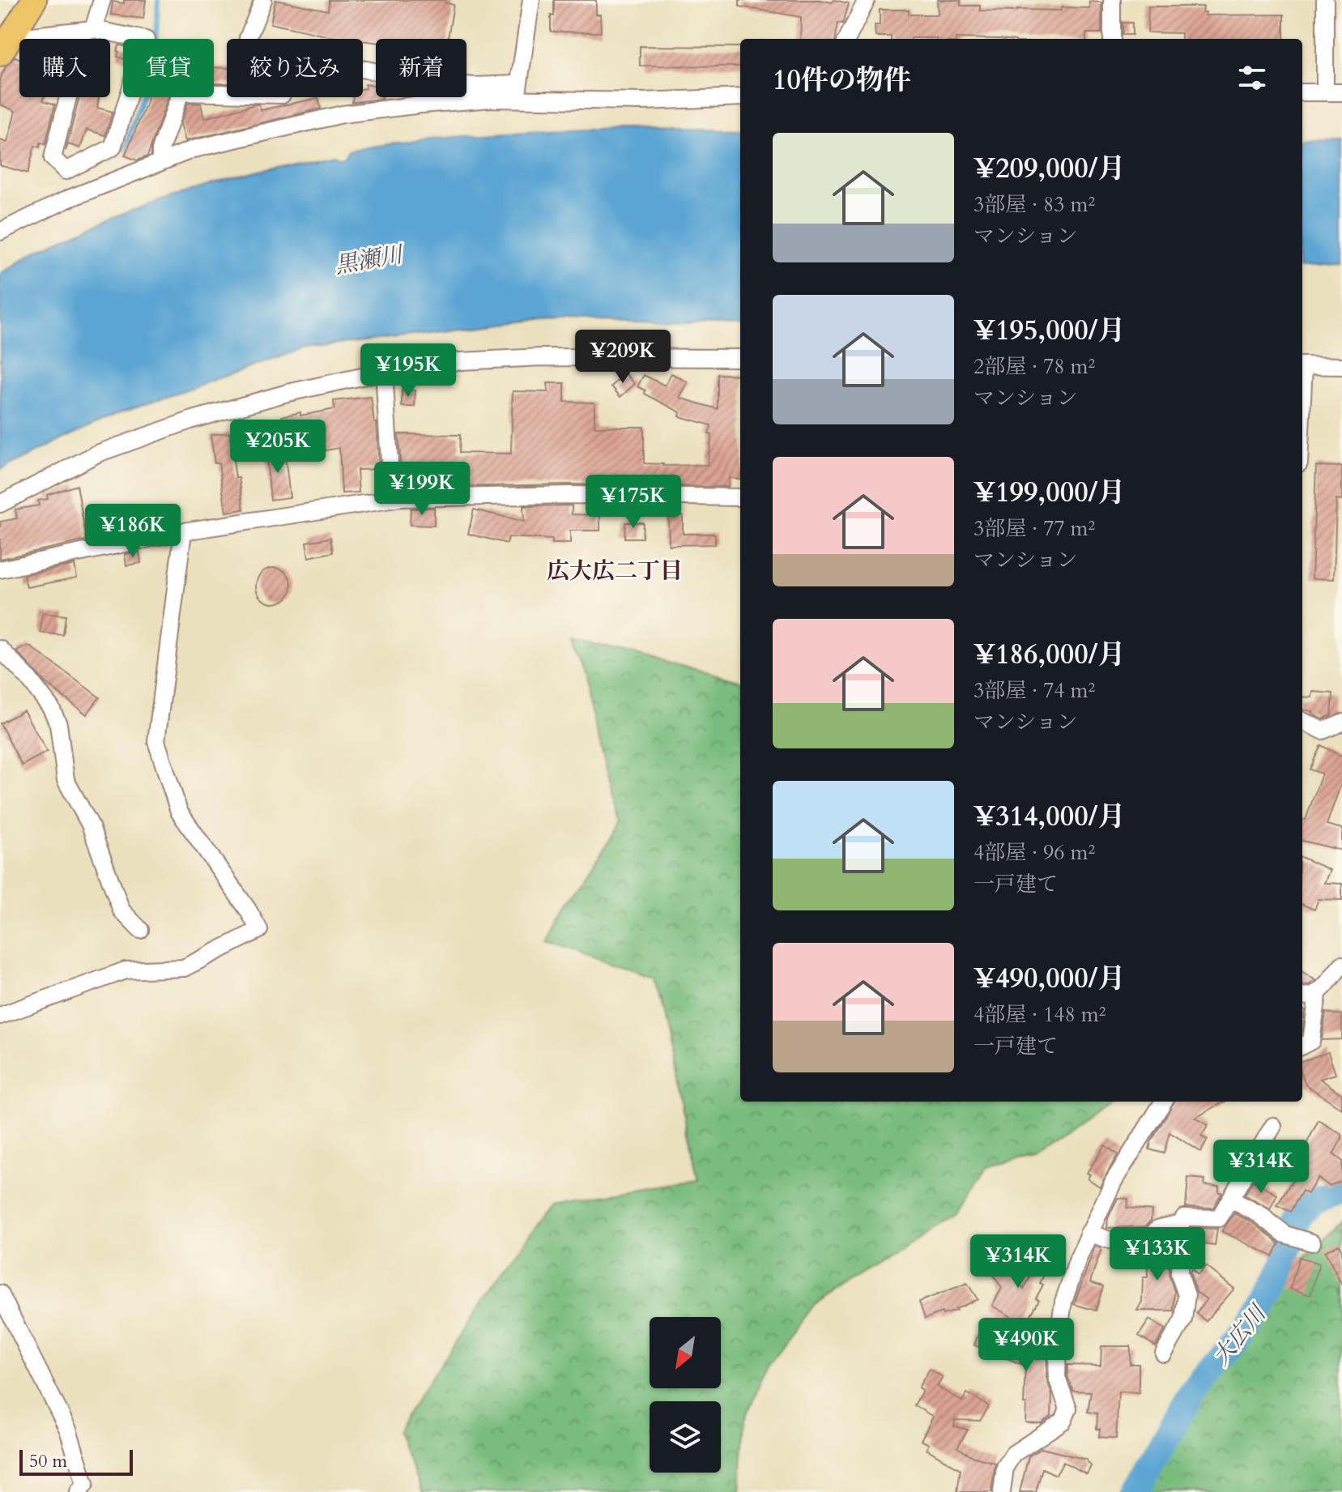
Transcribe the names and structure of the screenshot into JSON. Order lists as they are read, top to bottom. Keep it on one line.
{"districts":["広大広二丁目"],"water":["黒瀬川","大広川"],"scale_bar":"50 m","north":"bottom left","page":{"chip":["購入","賃貸","絞り込み","新着"],"heading":"10件の物件","list":[{"name":"¥209,000/月","note":"3部屋 · 83 m² · マンション"},{"name":"¥195,000/月","note":"2部屋 · 78 m² · マンション"},{"name":"¥199,000/月","note":"3部屋 · 77 m² · マンション"},{"name":"¥186,000/月","note":"3部屋 · 74 m² · マンション"},{"name":"¥314,000/月","note":"4部屋 · 96 m² · 一戸建て"},{"name":"¥490,000/月","note":"4部屋 · 148 m² · 一戸建て"}],"price":["¥209K","¥195K","¥205K","¥199K","¥175K","¥186K","¥314K","¥133K","¥314K","¥490K"],"scale":"50 m"}}
